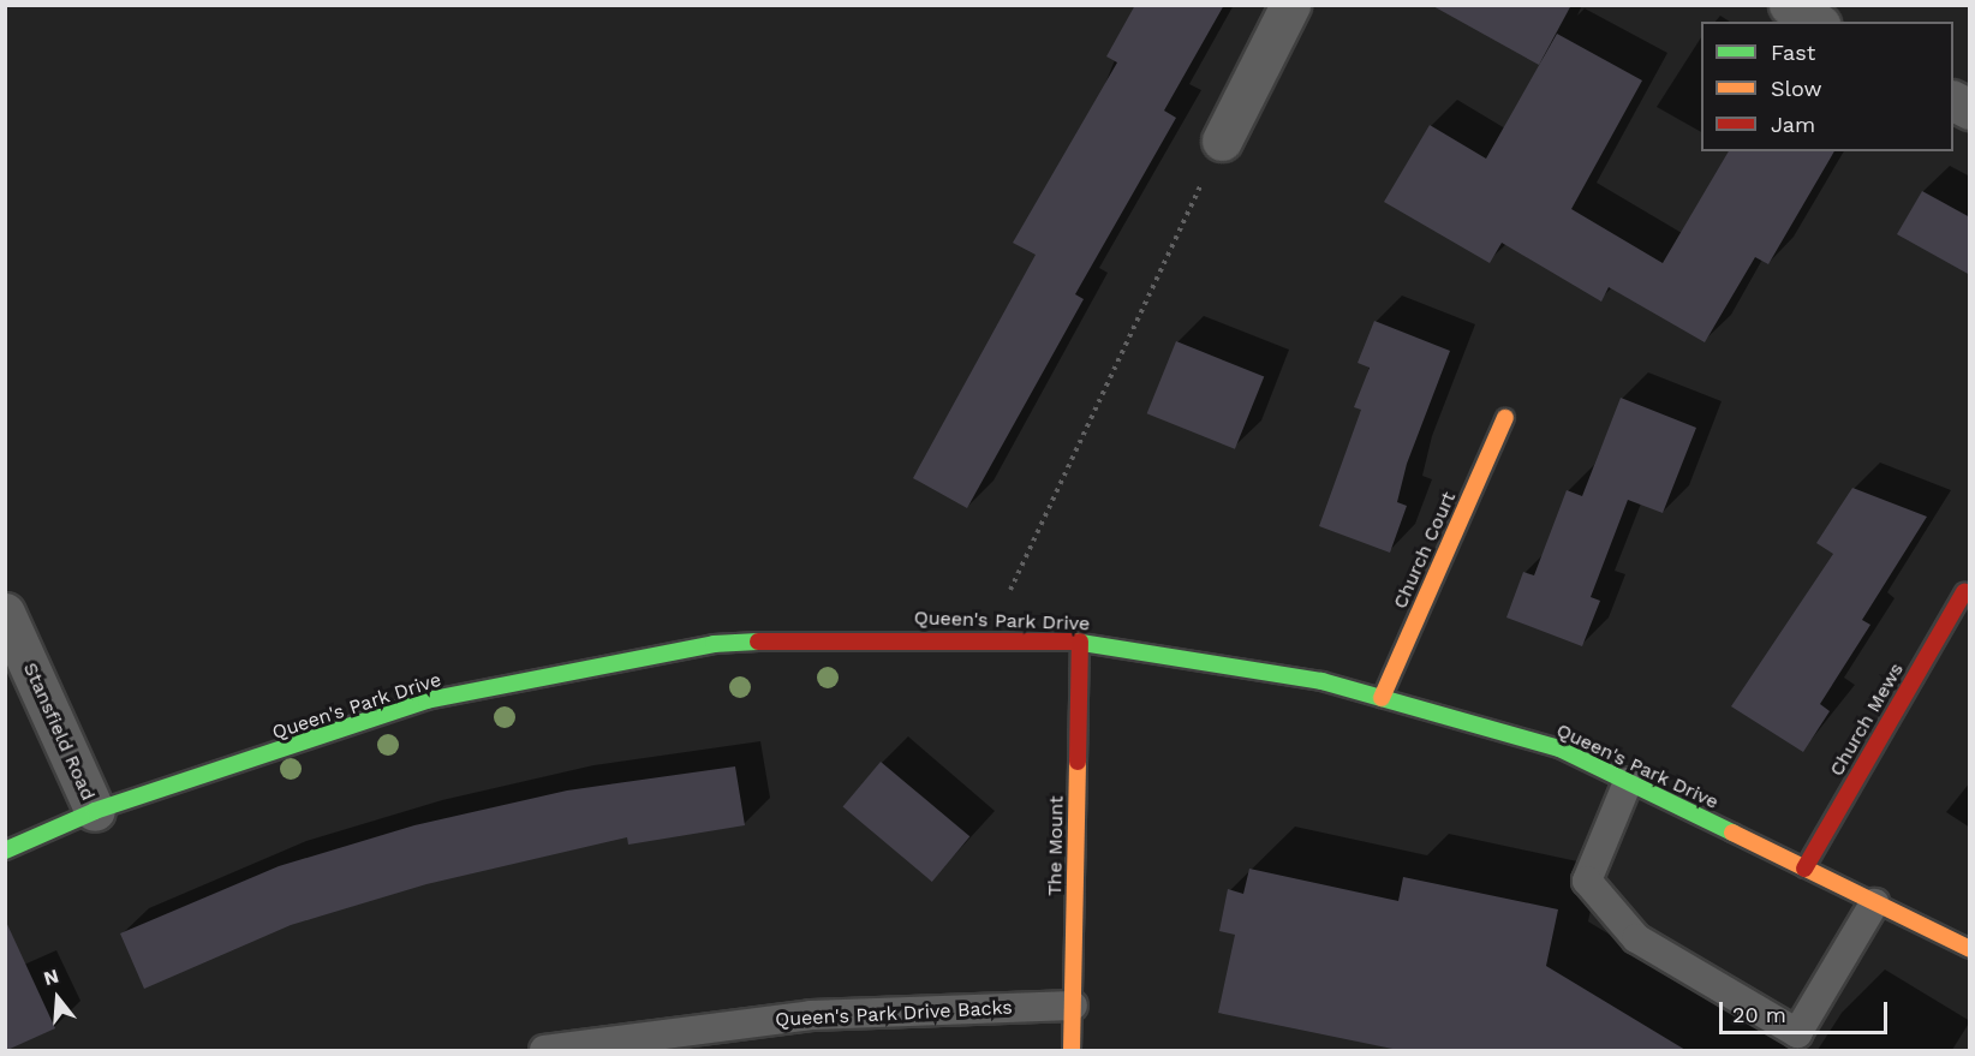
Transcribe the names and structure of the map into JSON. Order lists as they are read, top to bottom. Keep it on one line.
{"streets":{"street":["Church Court","Queen's Park Drive","Church Mews","Stansfield Road","The Mount"],"lane":["Queen's Park Drive Backs"]},"crossings":[["Church Court","Queen's Park Drive"],["Queen's Park Drive","Church Mews"],["Queen's Park Drive","Stansfield Road"],["Queen's Park Drive","The Mount"],["The Mount","Queen's Park Drive Backs"]],"legend":["Fast","Slow","Jam"],"scale_bar":"20 m","north":"top"}
